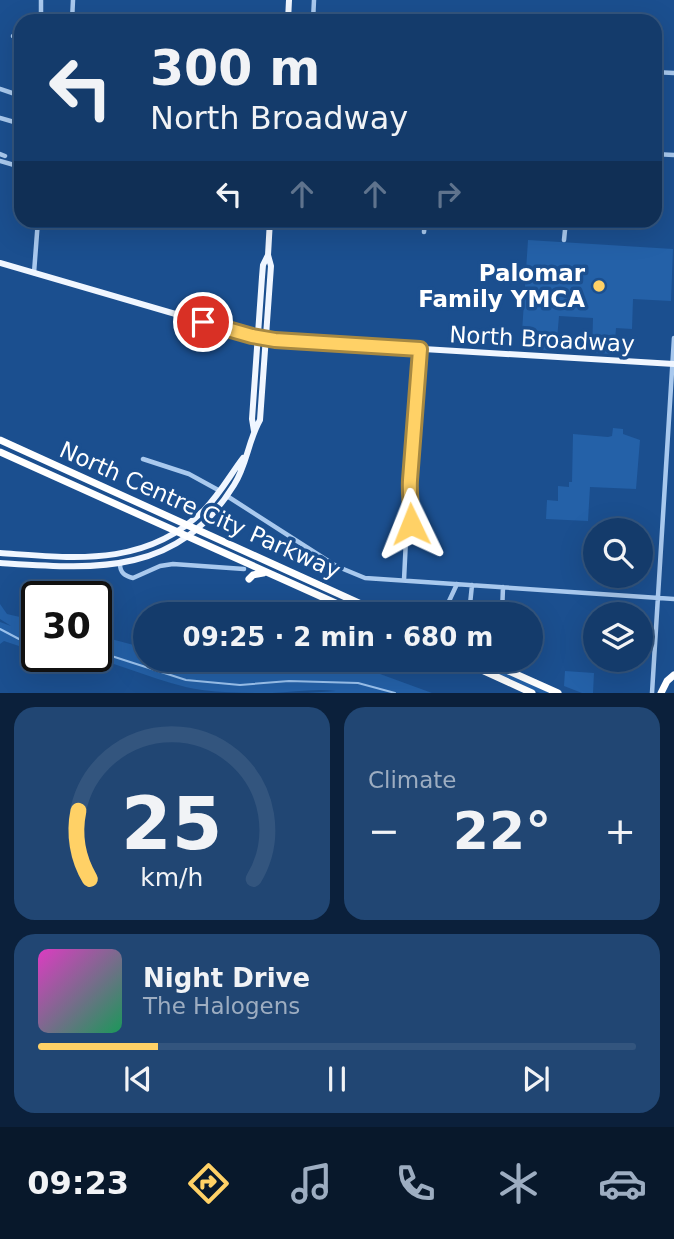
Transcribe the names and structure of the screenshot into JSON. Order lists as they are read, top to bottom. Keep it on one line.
{"streets":{"highway":["North Centre City Parkway"],"main road":["North Broadway"]},"places":["Palomar Family YMCA"],"page":{"turn":["300 m","North Broadway"],"limit":"30","trip":"09:25 · 2 min · 680 m","tile":"Climate","heat":["−","22°","+"],"song":["Night Drive","The Halogens"],"tabs":"09:23","gauge":["25","km/h"]}}
